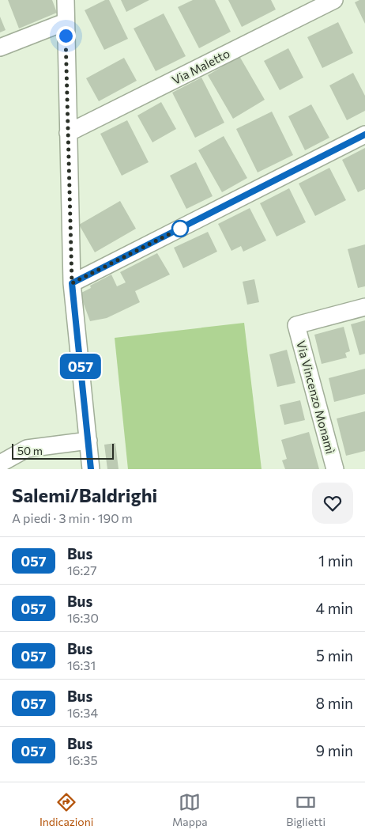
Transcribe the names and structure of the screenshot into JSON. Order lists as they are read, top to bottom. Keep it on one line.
{"streets":{"street":["Via Maletto","Via Vincenzo Monamì"]},"lines":["bus line 057"],"scale_bar":"50 m","page":{"on_map":"057","scale":"50 m","heading":["Salemi/Baldrighi","A piedi · 3 min · 190 m"],"list":[{"mark":"057","name":"Bus","note":"16:27","value":"1 min"},{"mark":"057","name":"Bus","note":"16:30","value":"4 min"},{"mark":"057","name":"Bus","note":"16:31","value":"5 min"},{"mark":"057","name":"Bus","note":"16:34","value":"8 min"},{"mark":"057","name":"Bus","note":"16:35","value":"9 min"}],"tabs":["Indicazioni","Mappa","Biglietti"]}}
